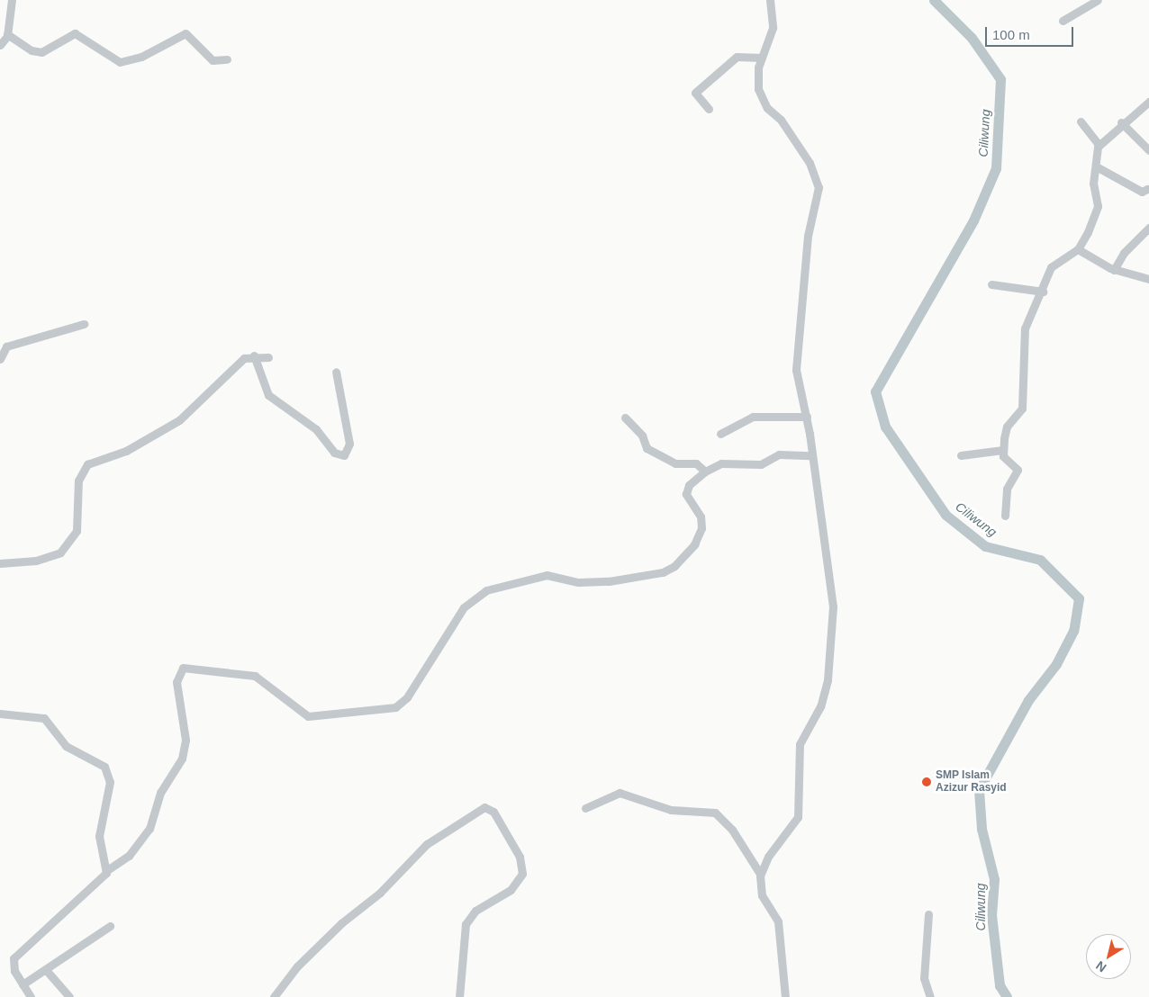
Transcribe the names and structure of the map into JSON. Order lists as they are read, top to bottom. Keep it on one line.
{"water":["Ciliwung"],"places":["SMP Islam Azizur Rasyid"],"scale_bar":"100 m","north":"bottom left"}
